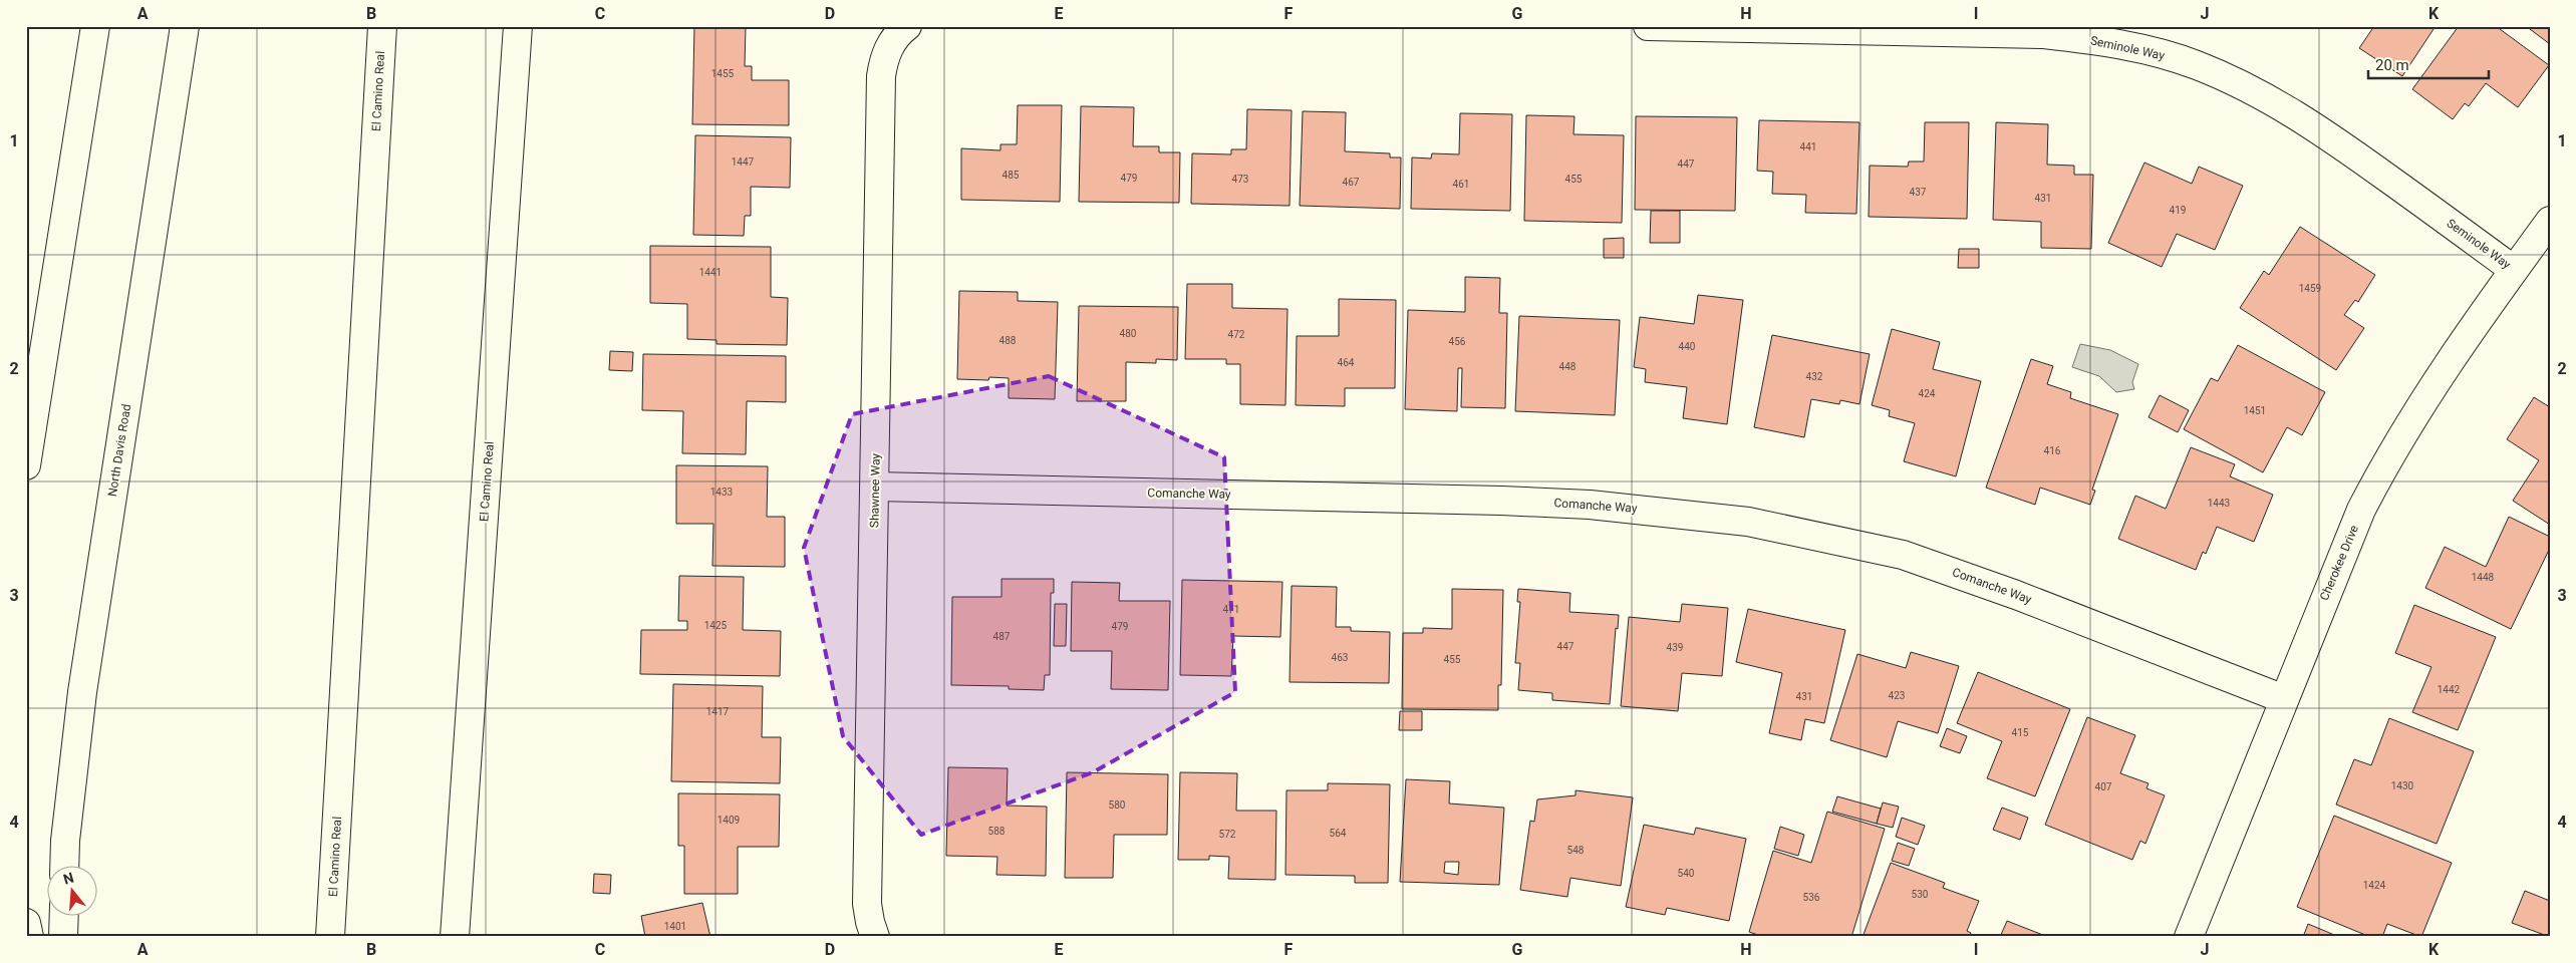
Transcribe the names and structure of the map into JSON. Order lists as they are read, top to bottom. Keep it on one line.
{"streets":{"main road":["Seminole Way","El Camino Real","North Davis Road","Shawnee Way","Comanche Way","Cherokee Drive"]},"crossings":[["Seminole Way","Cherokee Drive"],["Shawnee Way","Comanche Way"],["Comanche Way","Cherokee Drive"]],"house_numbers":["1455","441","1447","447","485","479","473","455","467","461","437","431","419","1441","1459","480","472","488","456","440","464","448","432","424","1451","416","1433","1443","1448","471","1425","479","487","447","439","463","455","1442","423","431","1417","415","1430","407","580","1409","588","564","572","548","540","1424","530","536","1401"],"scale_bar":"20 m","north":"top","grid":{"columns":["A","B","C","D","E","F","G","H","I","J","K"],"rows":["1","2","3","4"]}}
